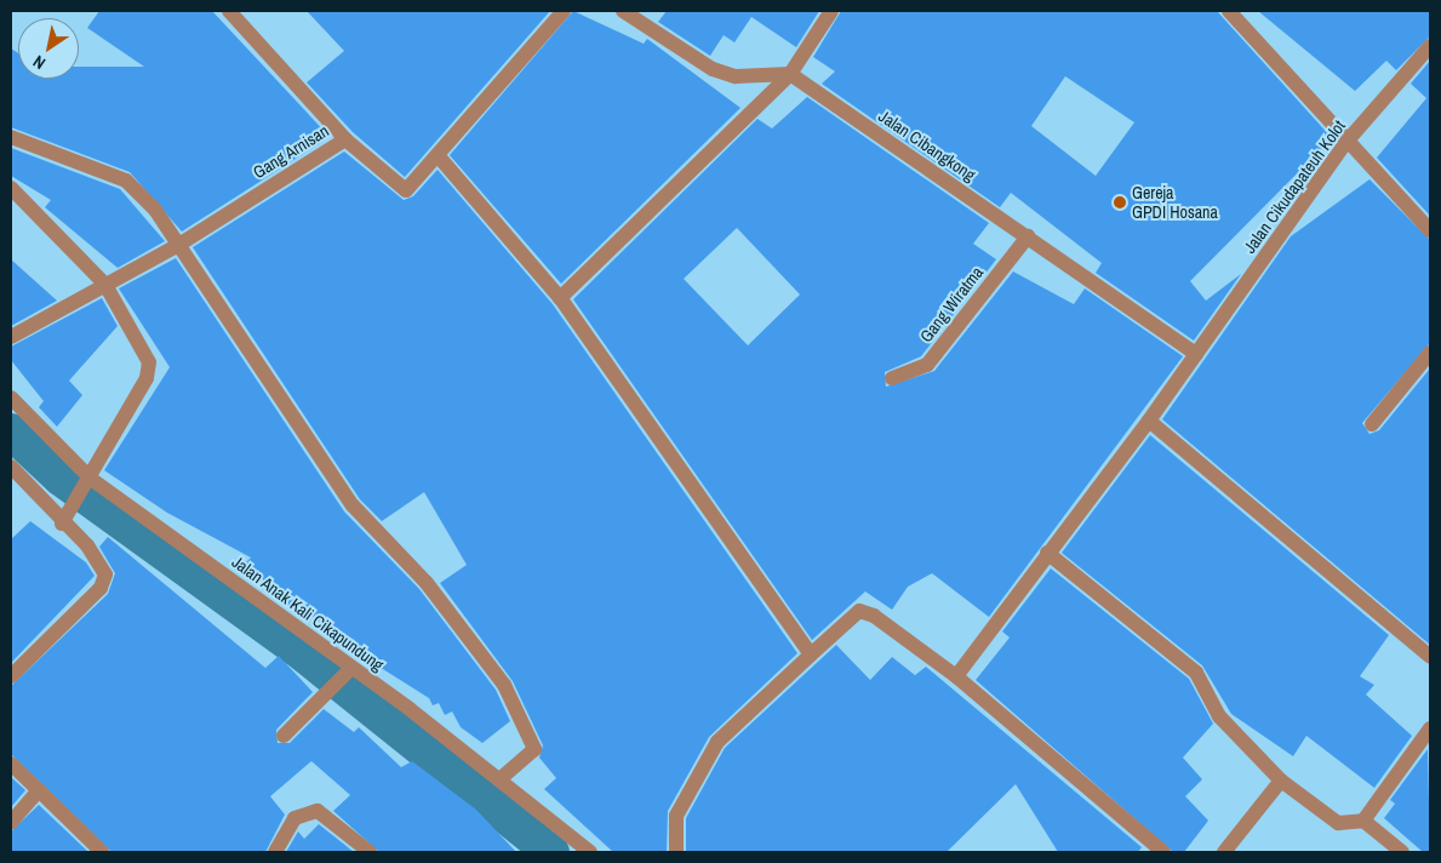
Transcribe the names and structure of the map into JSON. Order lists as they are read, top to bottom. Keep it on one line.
{"streets":{"street":["Jalan Cibangkong","Gang Arnisan","Jalan Cikudapateuh Kolot","Gang Wiratma","Jalan Anak Kali Cikapundung"]},"crossings":[["Jalan Cibangkong","Jalan Cikudapateuh Kolot"],["Jalan Cibangkong","Gang Wiratma"]],"places":["Gereja GPDI Hosana"],"north":"bottom left"}
